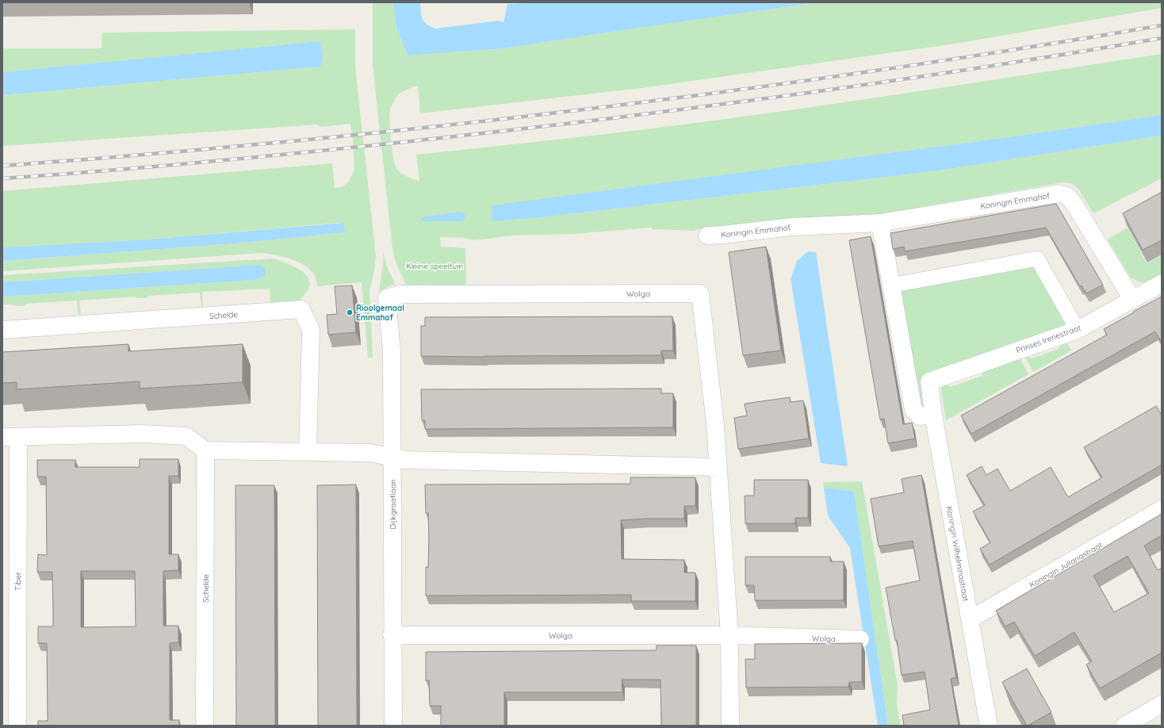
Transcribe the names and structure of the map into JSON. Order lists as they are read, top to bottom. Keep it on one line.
{"streets":{"street":["Koningin Emmahof","Wolga","Schelde","Prinses Irenestraat","Dijkgraaflaan","Koningin Wilhelminastraat","Koningin Julianastraat","Tiber"]},"crossings":[["Koningin Emmahof","Prinses Irenestraat"],["Wolga","Dijkgraaflaan"],["Prinses Irenestraat","Koningin Wilhelminastraat"],["Koningin Wilhelminastraat","Koningin Julianastraat"]],"parks":["Kleine speeltuin"],"places":["Rioolgemaal Emmahof"]}
